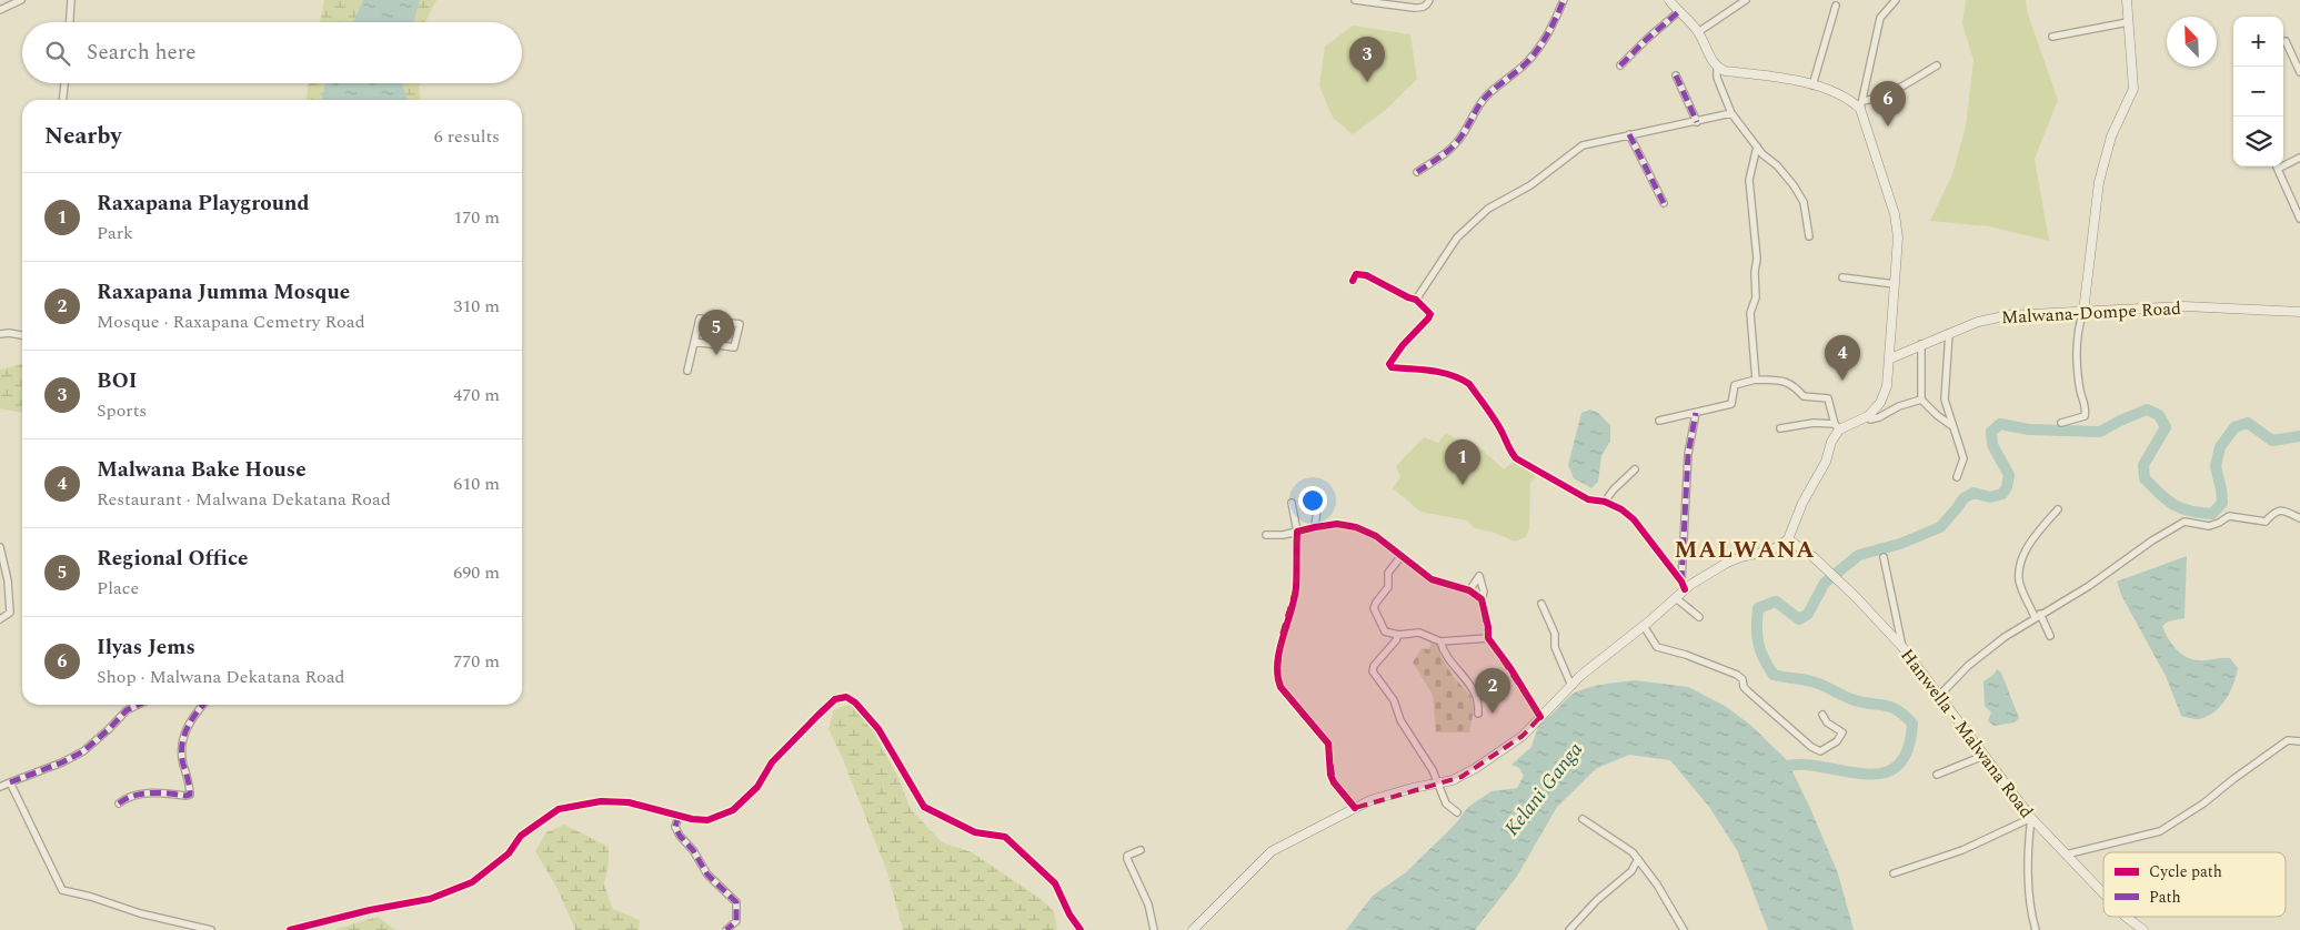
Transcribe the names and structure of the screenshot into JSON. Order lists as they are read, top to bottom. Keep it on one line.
{"streets":{"main road":["Malwana-Dompe Road","Hanwella - Malwana Road"]},"districts":["MALWANA"],"water":["Kelani Ganga"],"legend":["Cycle path","Path"],"north":"top left","page":{"map_buttons":["+","−"],"search":"Search here","pins":["3","6","5","4","1","2"],"heading":["Nearby","6 results"],"list":[{"mark":"1","name":"Raxapana Playground","note":"Park","value":"170 m"},{"mark":"2","name":"Raxapana Jumma Mosque","note":"Mosque · Raxapana Cemetry Road","value":"310 m"},{"mark":"3","name":"BOI","note":"Sports","value":"470 m"},{"mark":"4","name":"Malwana Bake House","note":"Restaurant · Malwana Dekatana Road","value":"610 m"},{"mark":"5","name":"Regional Office","note":"Place","value":"690 m"},{"mark":"6","name":"Ilyas Jems","note":"Shop · Malwana Dekatana Road","value":"770 m"}]}}
